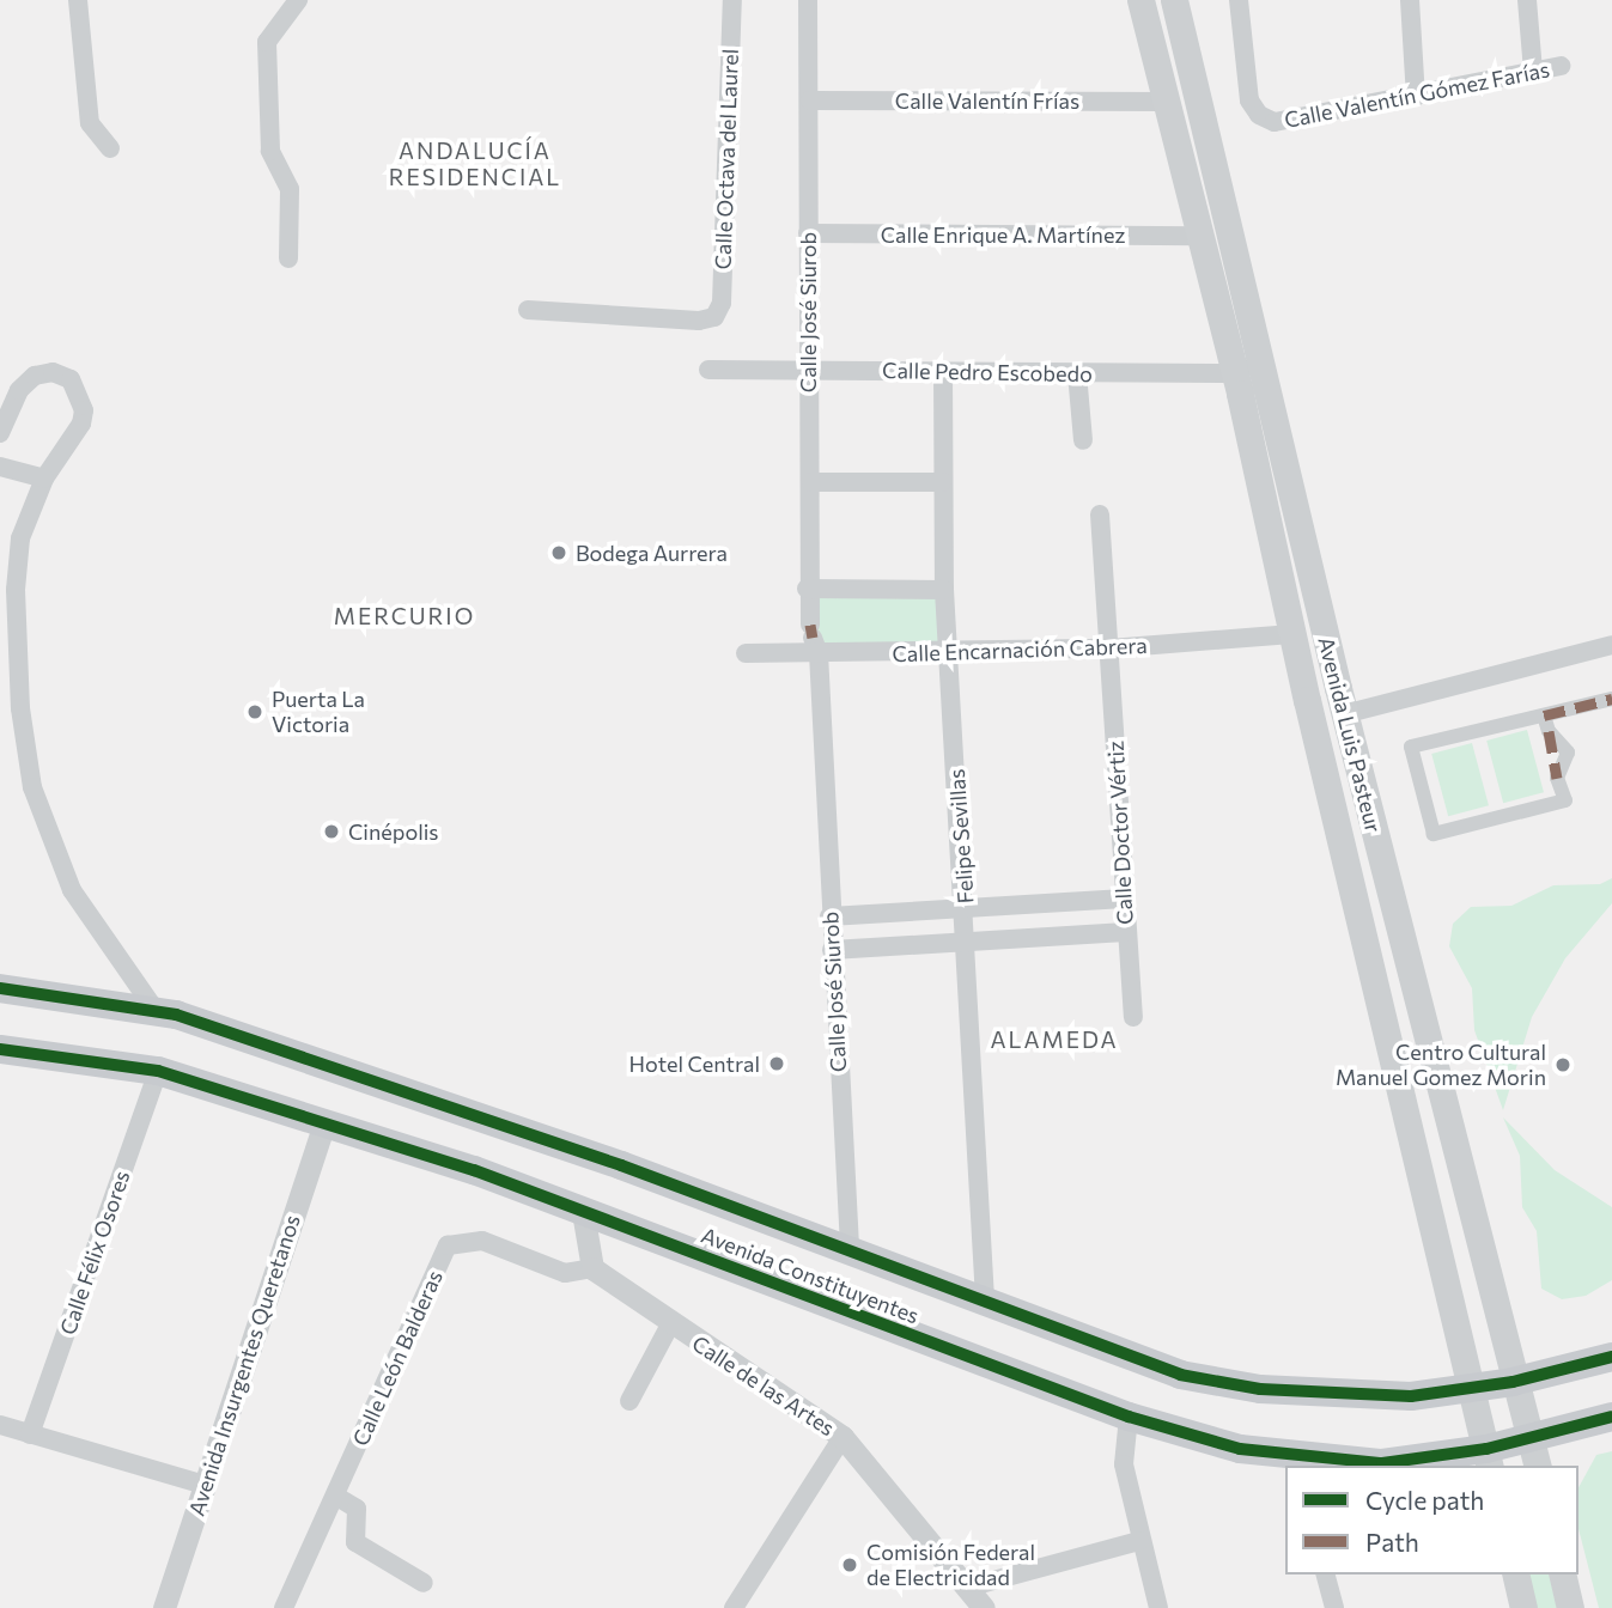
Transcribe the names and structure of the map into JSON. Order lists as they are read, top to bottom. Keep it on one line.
{"streets":{"main road":["Avenida Luis Pasteur","Avenida Constituyentes"],"street":["Calle Valentín Gómez Farías","Calle Valentín Frías","Calle Octava del Laurel","Calle Enrique A. Martínez","Calle José Siurob","Calle Pedro Escobedo","Calle Encarnación Cabrera","Calle Doctor Vértiz","Felipe Sevillas","Calle Félix Osores","Calle León Balderas","Avenida Insurgentes Queretanos","Calle de las Artes"]},"crossings":[["Calle Valentín Frías","Calle José Siurob"],["Calle Valentín Frías","Avenida Luis Pasteur"],["Calle Enrique A. Martínez","Calle José Siurob"],["Calle Enrique A. Martínez","Avenida Luis Pasteur"],["Calle José Siurob","Calle Pedro Escobedo"],["Calle José Siurob","Calle Encarnación Cabrera"],["Calle José Siurob","Avenida Constituyentes"],["Calle Pedro Escobedo","Avenida Luis Pasteur"],["Calle Pedro Escobedo","Felipe Sevillas"],["Calle Encarnación Cabrera","Avenida Luis Pasteur"],["Calle Encarnación Cabrera","Calle Doctor Vértiz"],["Calle Encarnación Cabrera","Felipe Sevillas"],["Avenida Luis Pasteur","Avenida Constituyentes"],["Felipe Sevillas","Avenida Constituyentes"],["Calle Félix Osores","Avenida Constituyentes"],["Avenida Constituyentes","Avenida Insurgentes Queretanos"],["Calle León Balderas","Calle de las Artes"]],"districts":["ANDALUCÍA RESIDENCIAL","MERCURIO","ALAMEDA"],"places":["Bodega Aurrera","Puerta La Victoria","Cinépolis","Hotel Central","Centro Cultural Manuel Gomez Morin","Comisión Federal de Electricidad"],"legend":["Cycle path","Path"]}
